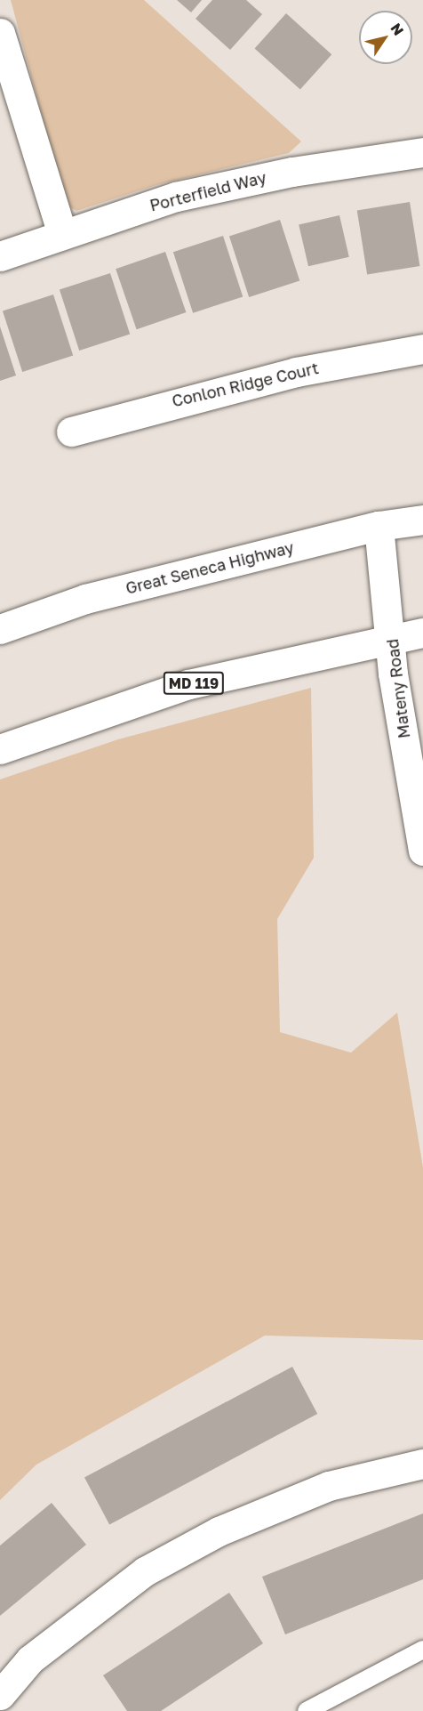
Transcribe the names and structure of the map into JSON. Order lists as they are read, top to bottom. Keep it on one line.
{"streets":{"street":["Porterfield Way","Conlon Ridge Court","Great Seneca Highway","MD 119","Mateny Road"]},"crossings":[["Great Seneca Highway","Mateny Road"],["MD 119","Mateny Road"]],"north":"top right"}
